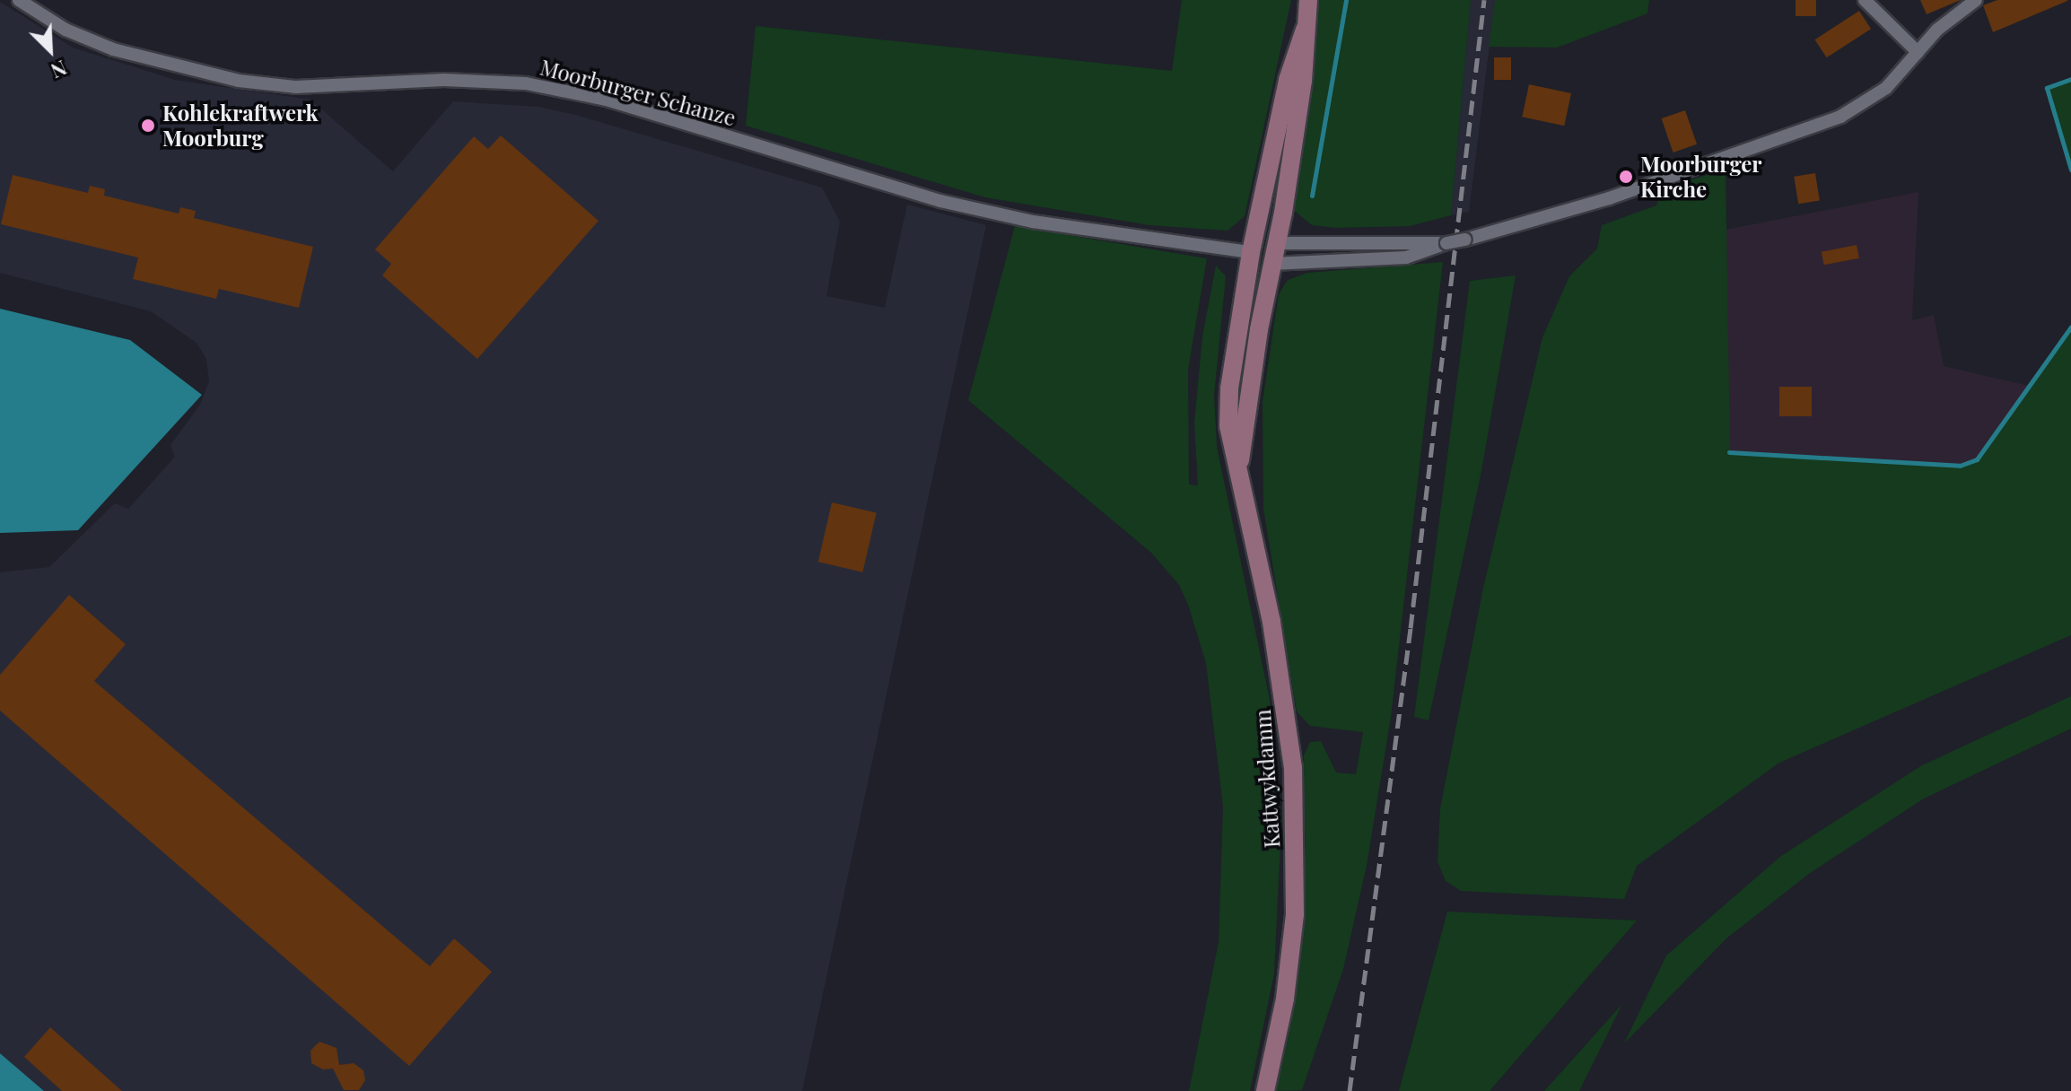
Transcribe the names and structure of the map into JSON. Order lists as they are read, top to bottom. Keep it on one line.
{"streets":{"main road":["Kattwykdamm"],"street":["Moorburger Schanze"]},"crossings":[["Moorburger Schanze","Kattwykdamm"]],"places":["Kohlekraftwerk Moorburg","Moorburger Kirche"],"north":"bottom right"}
